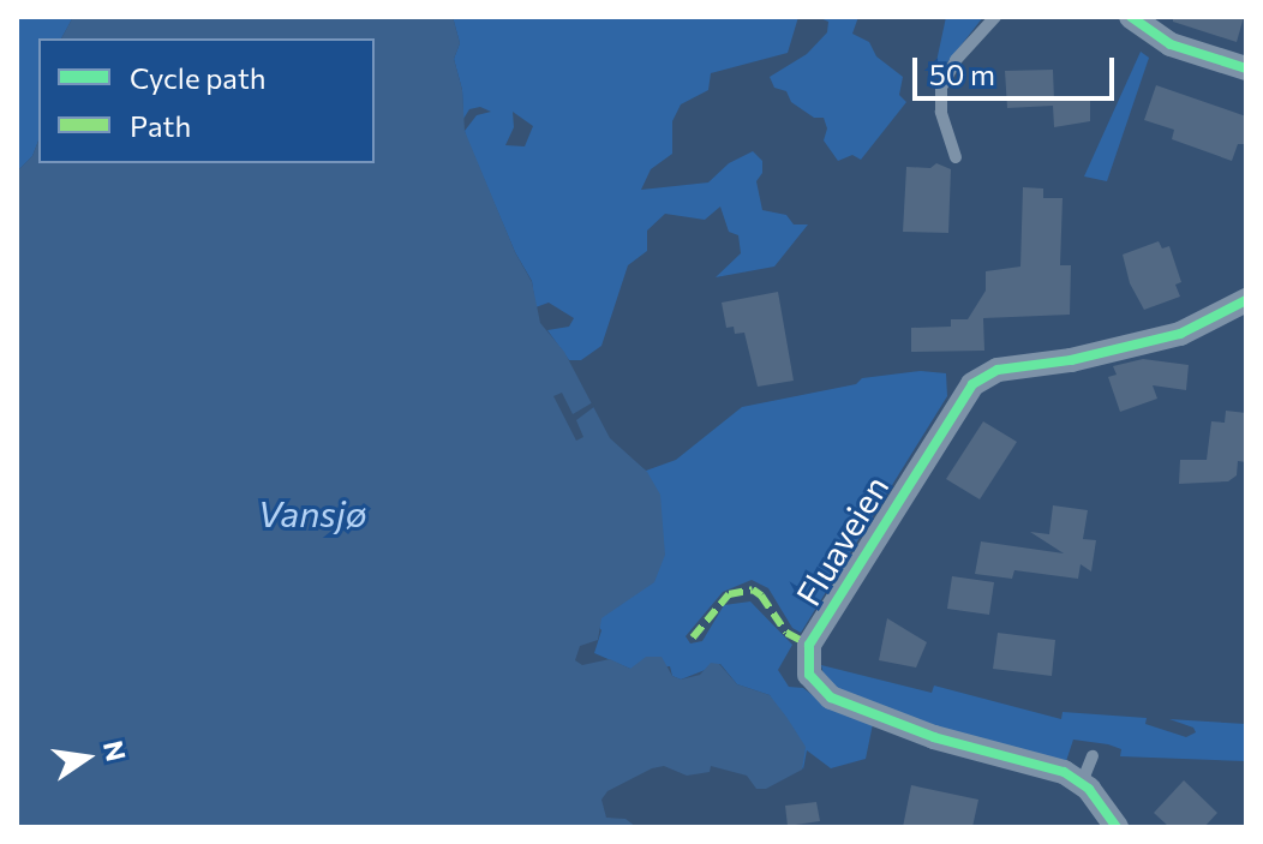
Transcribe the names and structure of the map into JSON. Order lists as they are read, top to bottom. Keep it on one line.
{"streets":{"street":["Fluaveien"]},"water":["Vansjø"],"legend":["Cycle path","Path"],"scale_bar":"50 m","north":"right"}
